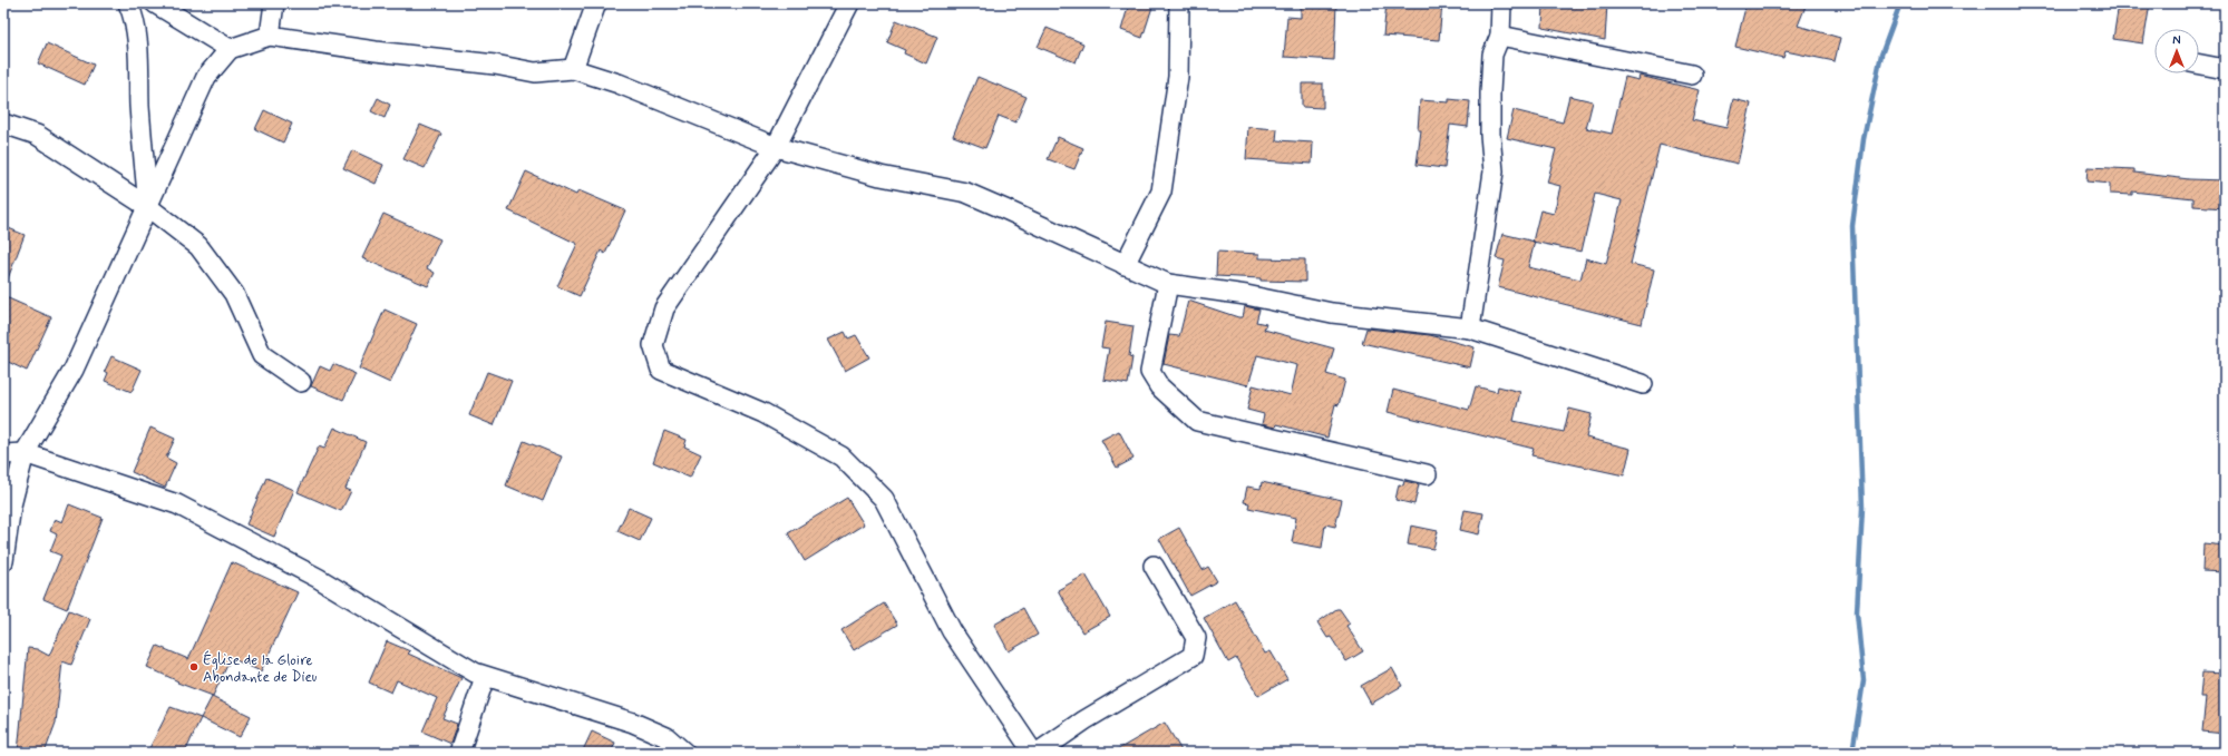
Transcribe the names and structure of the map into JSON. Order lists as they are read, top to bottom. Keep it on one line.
{"places":["Église de la Gloire Abondante de Dieu"],"north":"top"}
